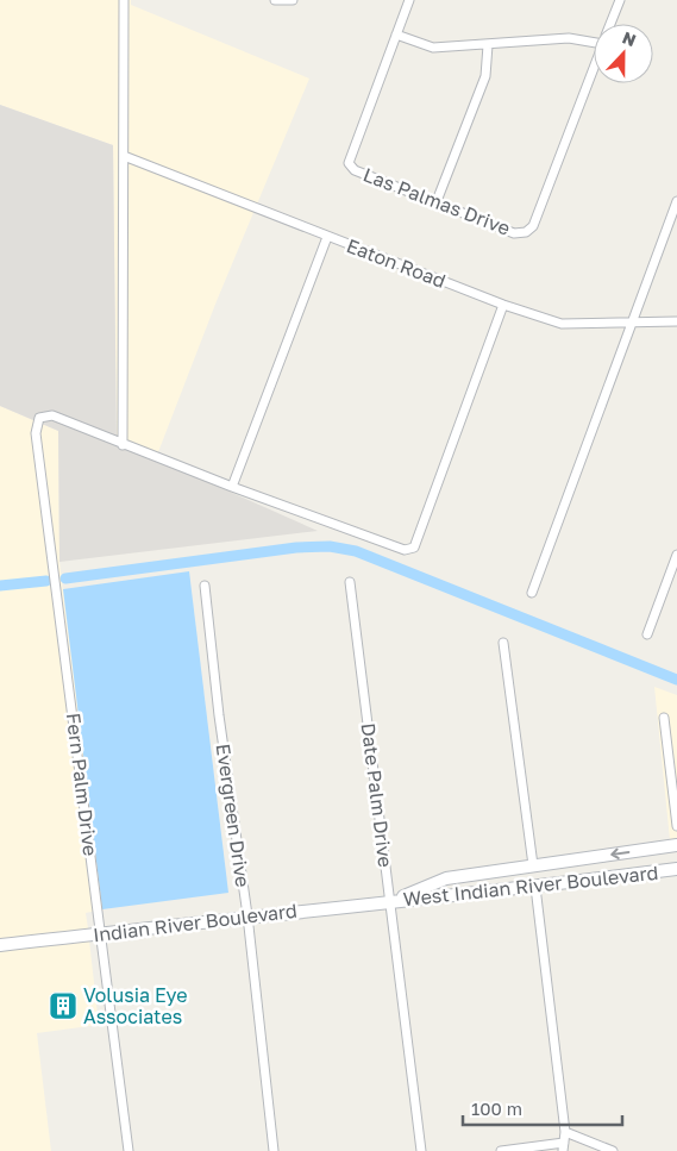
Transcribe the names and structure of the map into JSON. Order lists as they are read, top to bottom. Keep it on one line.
{"streets":{"main road":["West Indian River Boulevard","Indian River Boulevard"],"street":["Las Palmas Drive","Eaton Road","Fern Palm Drive","Date Palm Drive","Evergreen Drive"]},"crossings":[["Fern Palm Drive","Indian River Boulevard"],["Date Palm Drive","West Indian River Boulevard"],["Date Palm Drive","Indian River Boulevard"],["Evergreen Drive","Indian River Boulevard"],["West Indian River Boulevard","Indian River Boulevard"]],"places":{"building":["Volusia Eye Associates"]},"scale_bar":"100 m","north":"top"}
